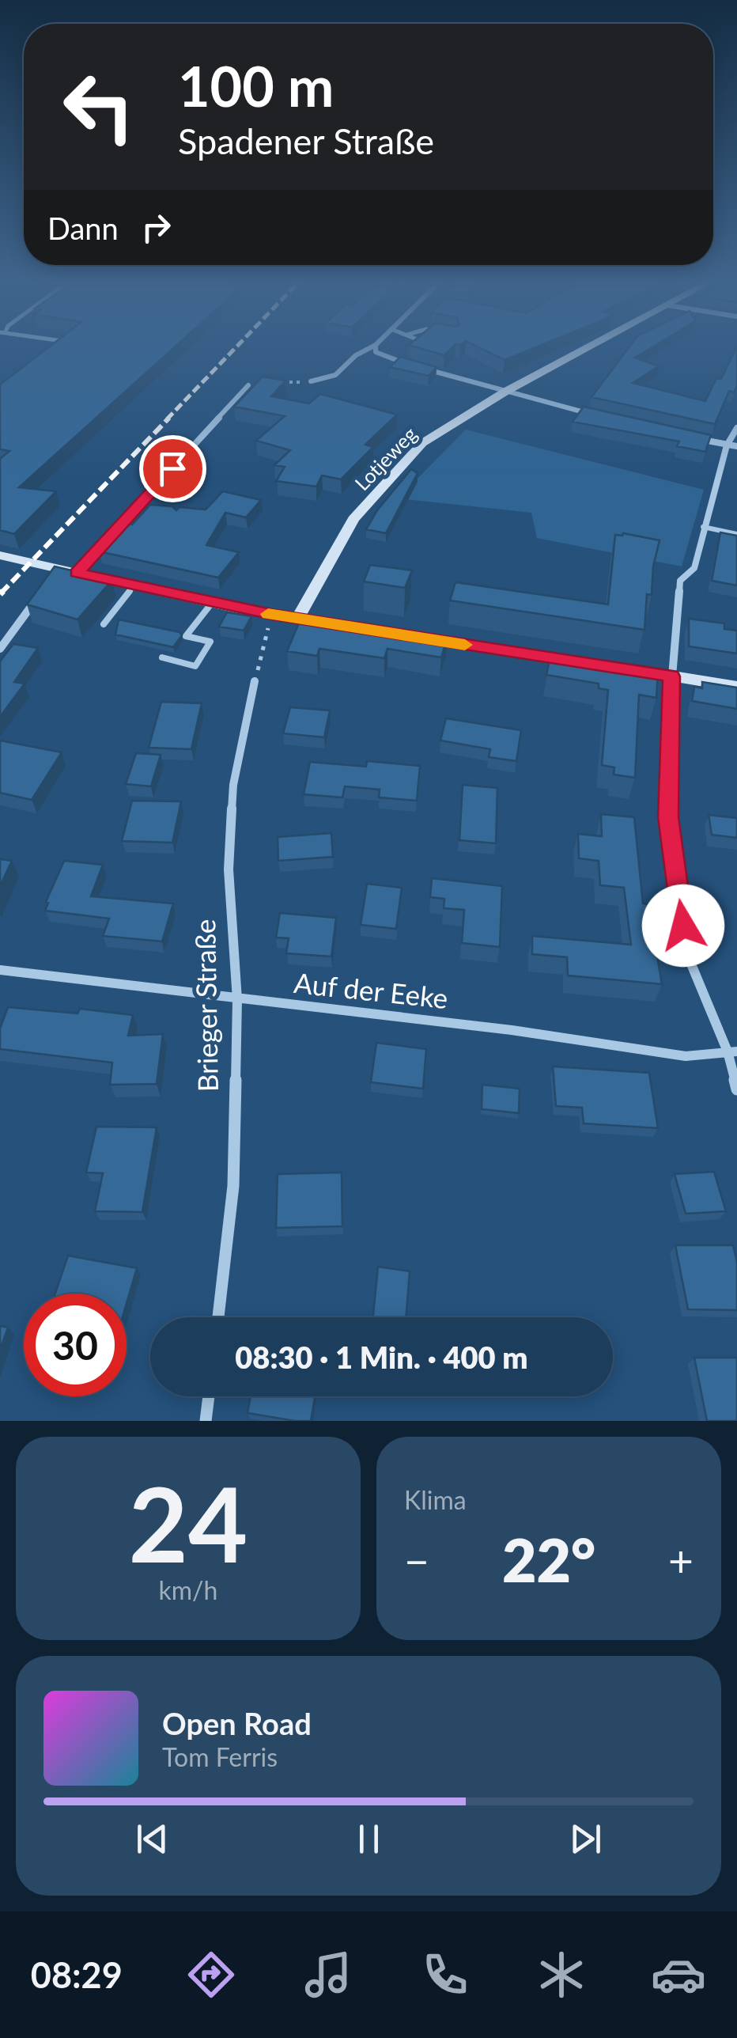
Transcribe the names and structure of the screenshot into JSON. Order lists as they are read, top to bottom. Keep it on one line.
{"streets":{"street":["Lotjeweg","Auf der Eeke","Brieger Straße"]},"crossings":[["Auf der Eeke","Brieger Straße"]],"page":{"turn":["100 m","Spadener Straße"],"then":"Dann","limit":"30","trip":"08:30 · 1 Min. · 400 m","tile":[["24","km/h"],"Klima"],"heat":["−","22°","+"],"song":["Open Road","Tom Ferris"],"tabs":"08:29"}}
